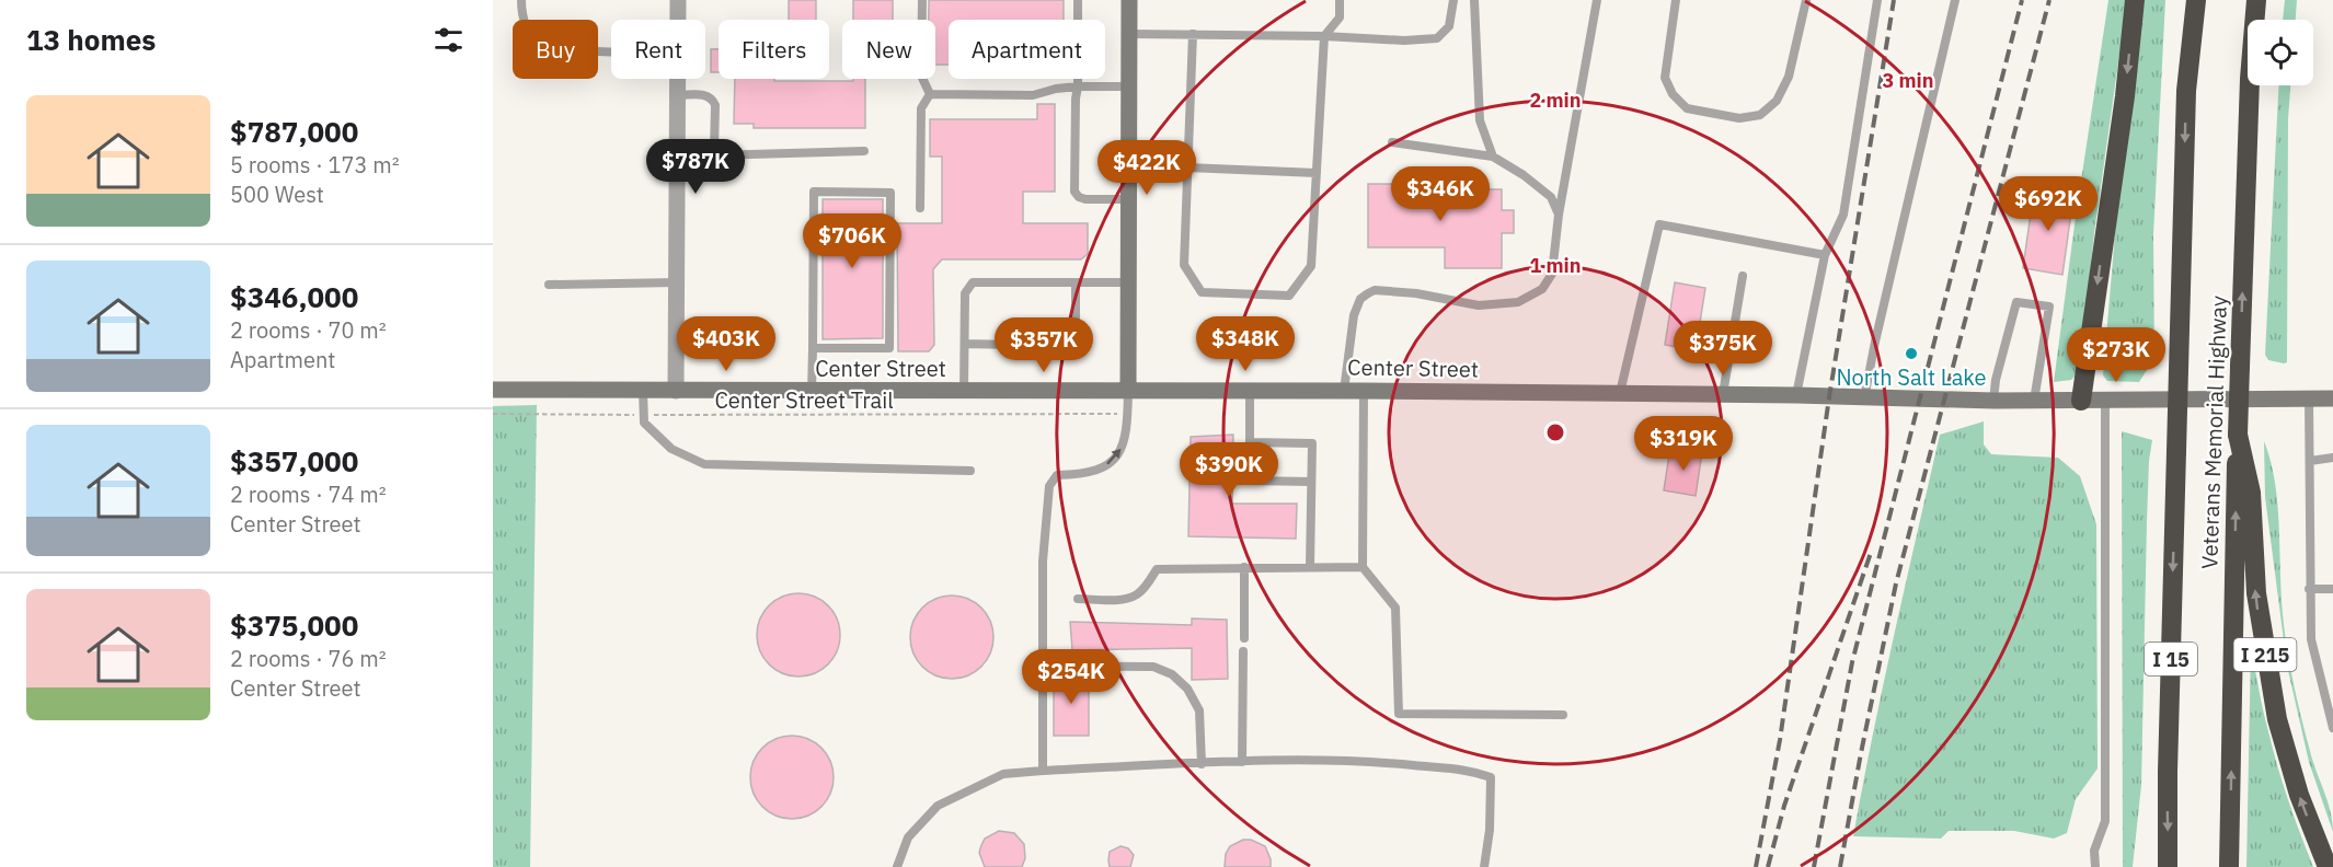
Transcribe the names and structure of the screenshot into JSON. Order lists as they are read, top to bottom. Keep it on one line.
{"streets":{"highway":["Veterans Memorial Highway","I 215","I 15"],"main road":["Center Street"],"path":["Center Street Trail"]},"crossings":[["Veterans Memorial Highway","I 215"]],"places":["North Salt Lake"],"page":{"heading":"13 homes","chip":["Buy","Rent","Filters","New","Apartment"],"list":[{"name":"$787,000","note":"5 rooms · 173 m² · 500 West"},{"name":"$346,000","note":"2 rooms · 70 m² · Apartment"},{"name":"$357,000","note":"2 rooms · 74 m² · Center Street"},{"name":"$375,000","note":"2 rooms · 76 m² · Center Street"}],"price":["$787K","$422K","$346K","$692K","$706K","$403K","$348K","$357K","$375K","$273K","$319K","$390K","$254K"]},"rings":["3 min","2 min","1 min"]}
